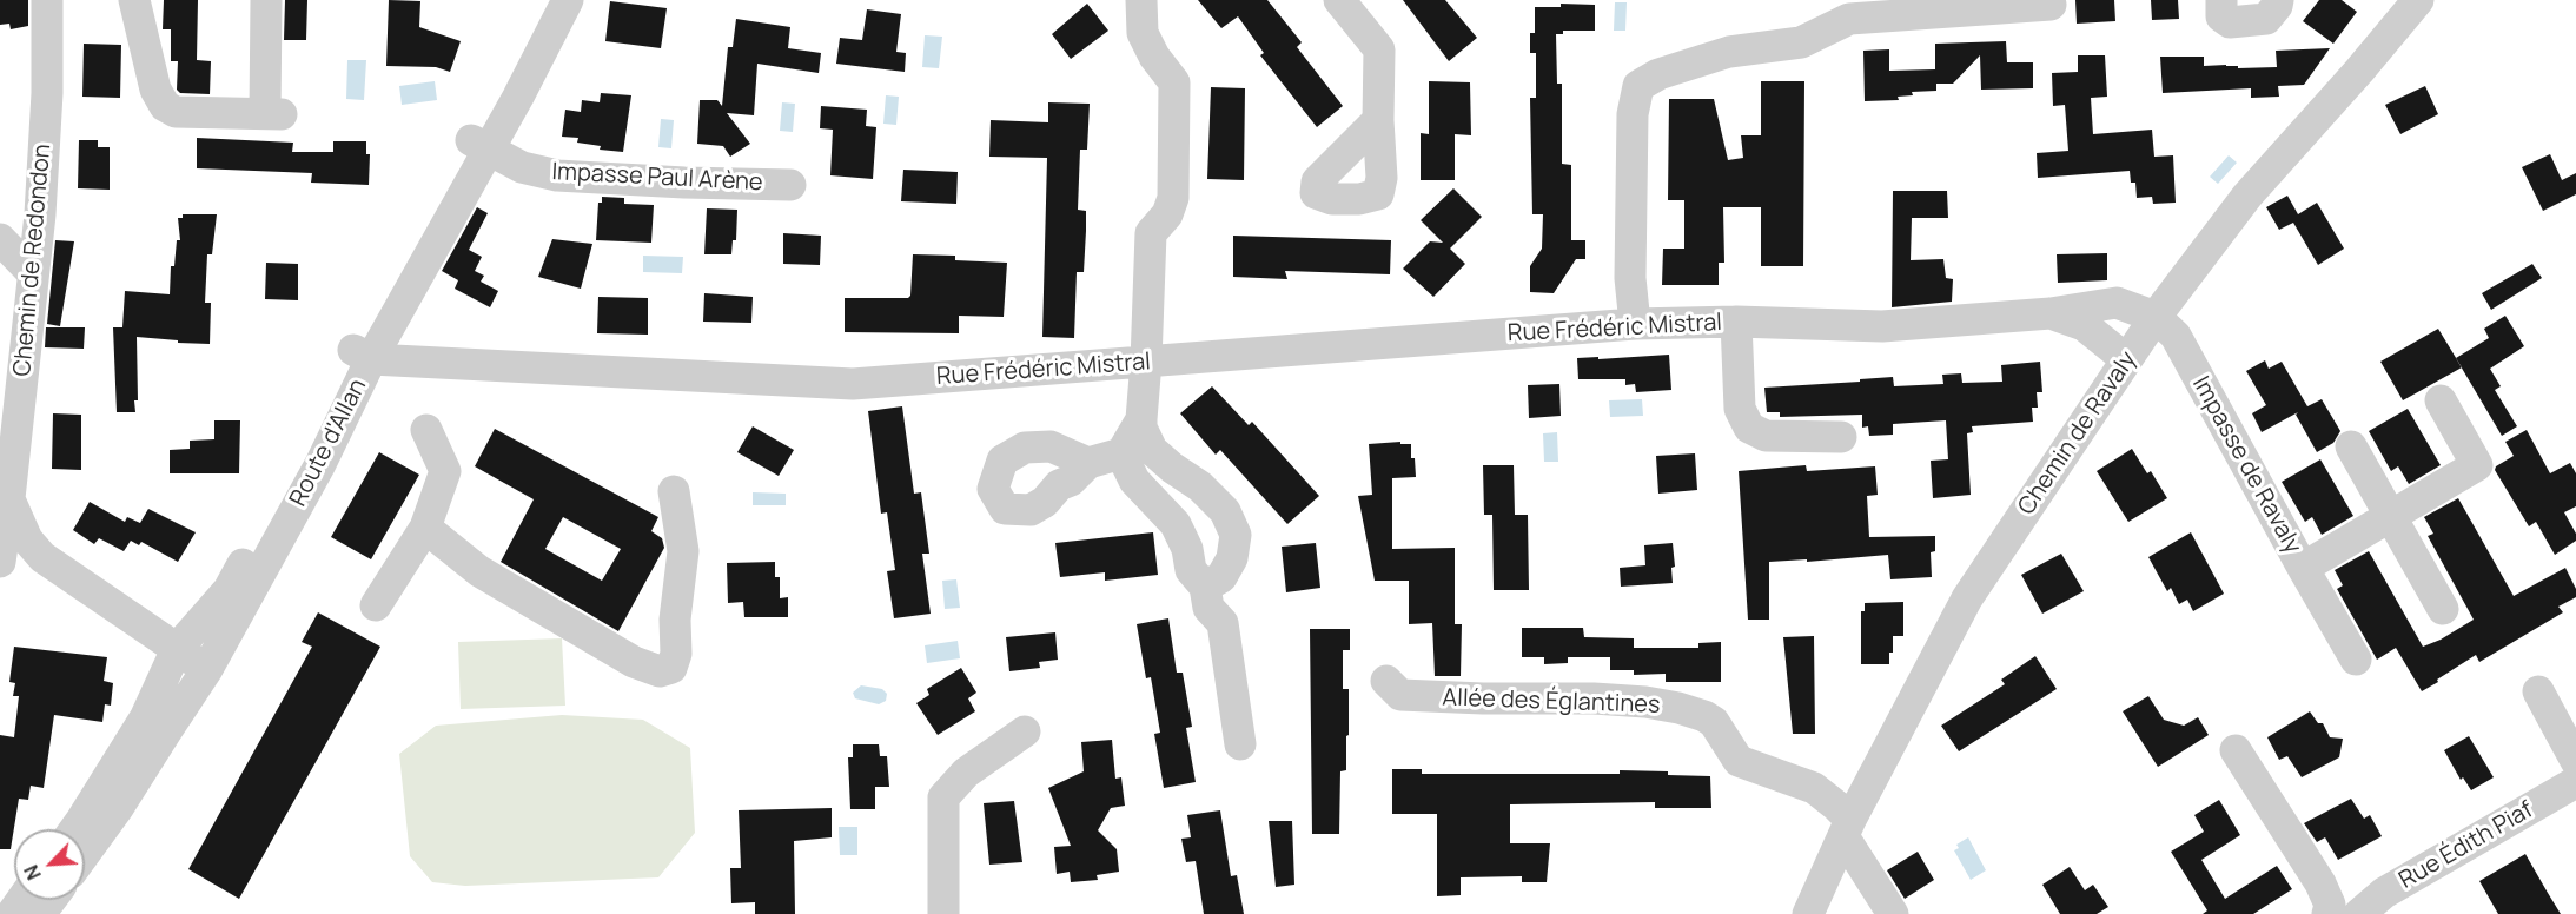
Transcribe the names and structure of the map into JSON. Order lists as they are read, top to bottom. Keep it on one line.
{"streets":{"street":["Impasse Paul Arène","Chemin de Redondon","Rue Frédéric Mistral","Chemin de Ravaly","Route d'Allan","Impasse de Ravaly","Allée des Églantines","Rue Édith Piaf"]},"crossings":[["Impasse Paul Arène","Route d'Allan"],["Rue Frédéric Mistral","Chemin de Ravaly"],["Rue Frédéric Mistral","Route d'Allan"],["Rue Frédéric Mistral","Impasse de Ravaly"],["Chemin de Ravaly","Impasse de Ravaly"],["Chemin de Ravaly","Allée des Églantines"]],"north":"bottom left"}
